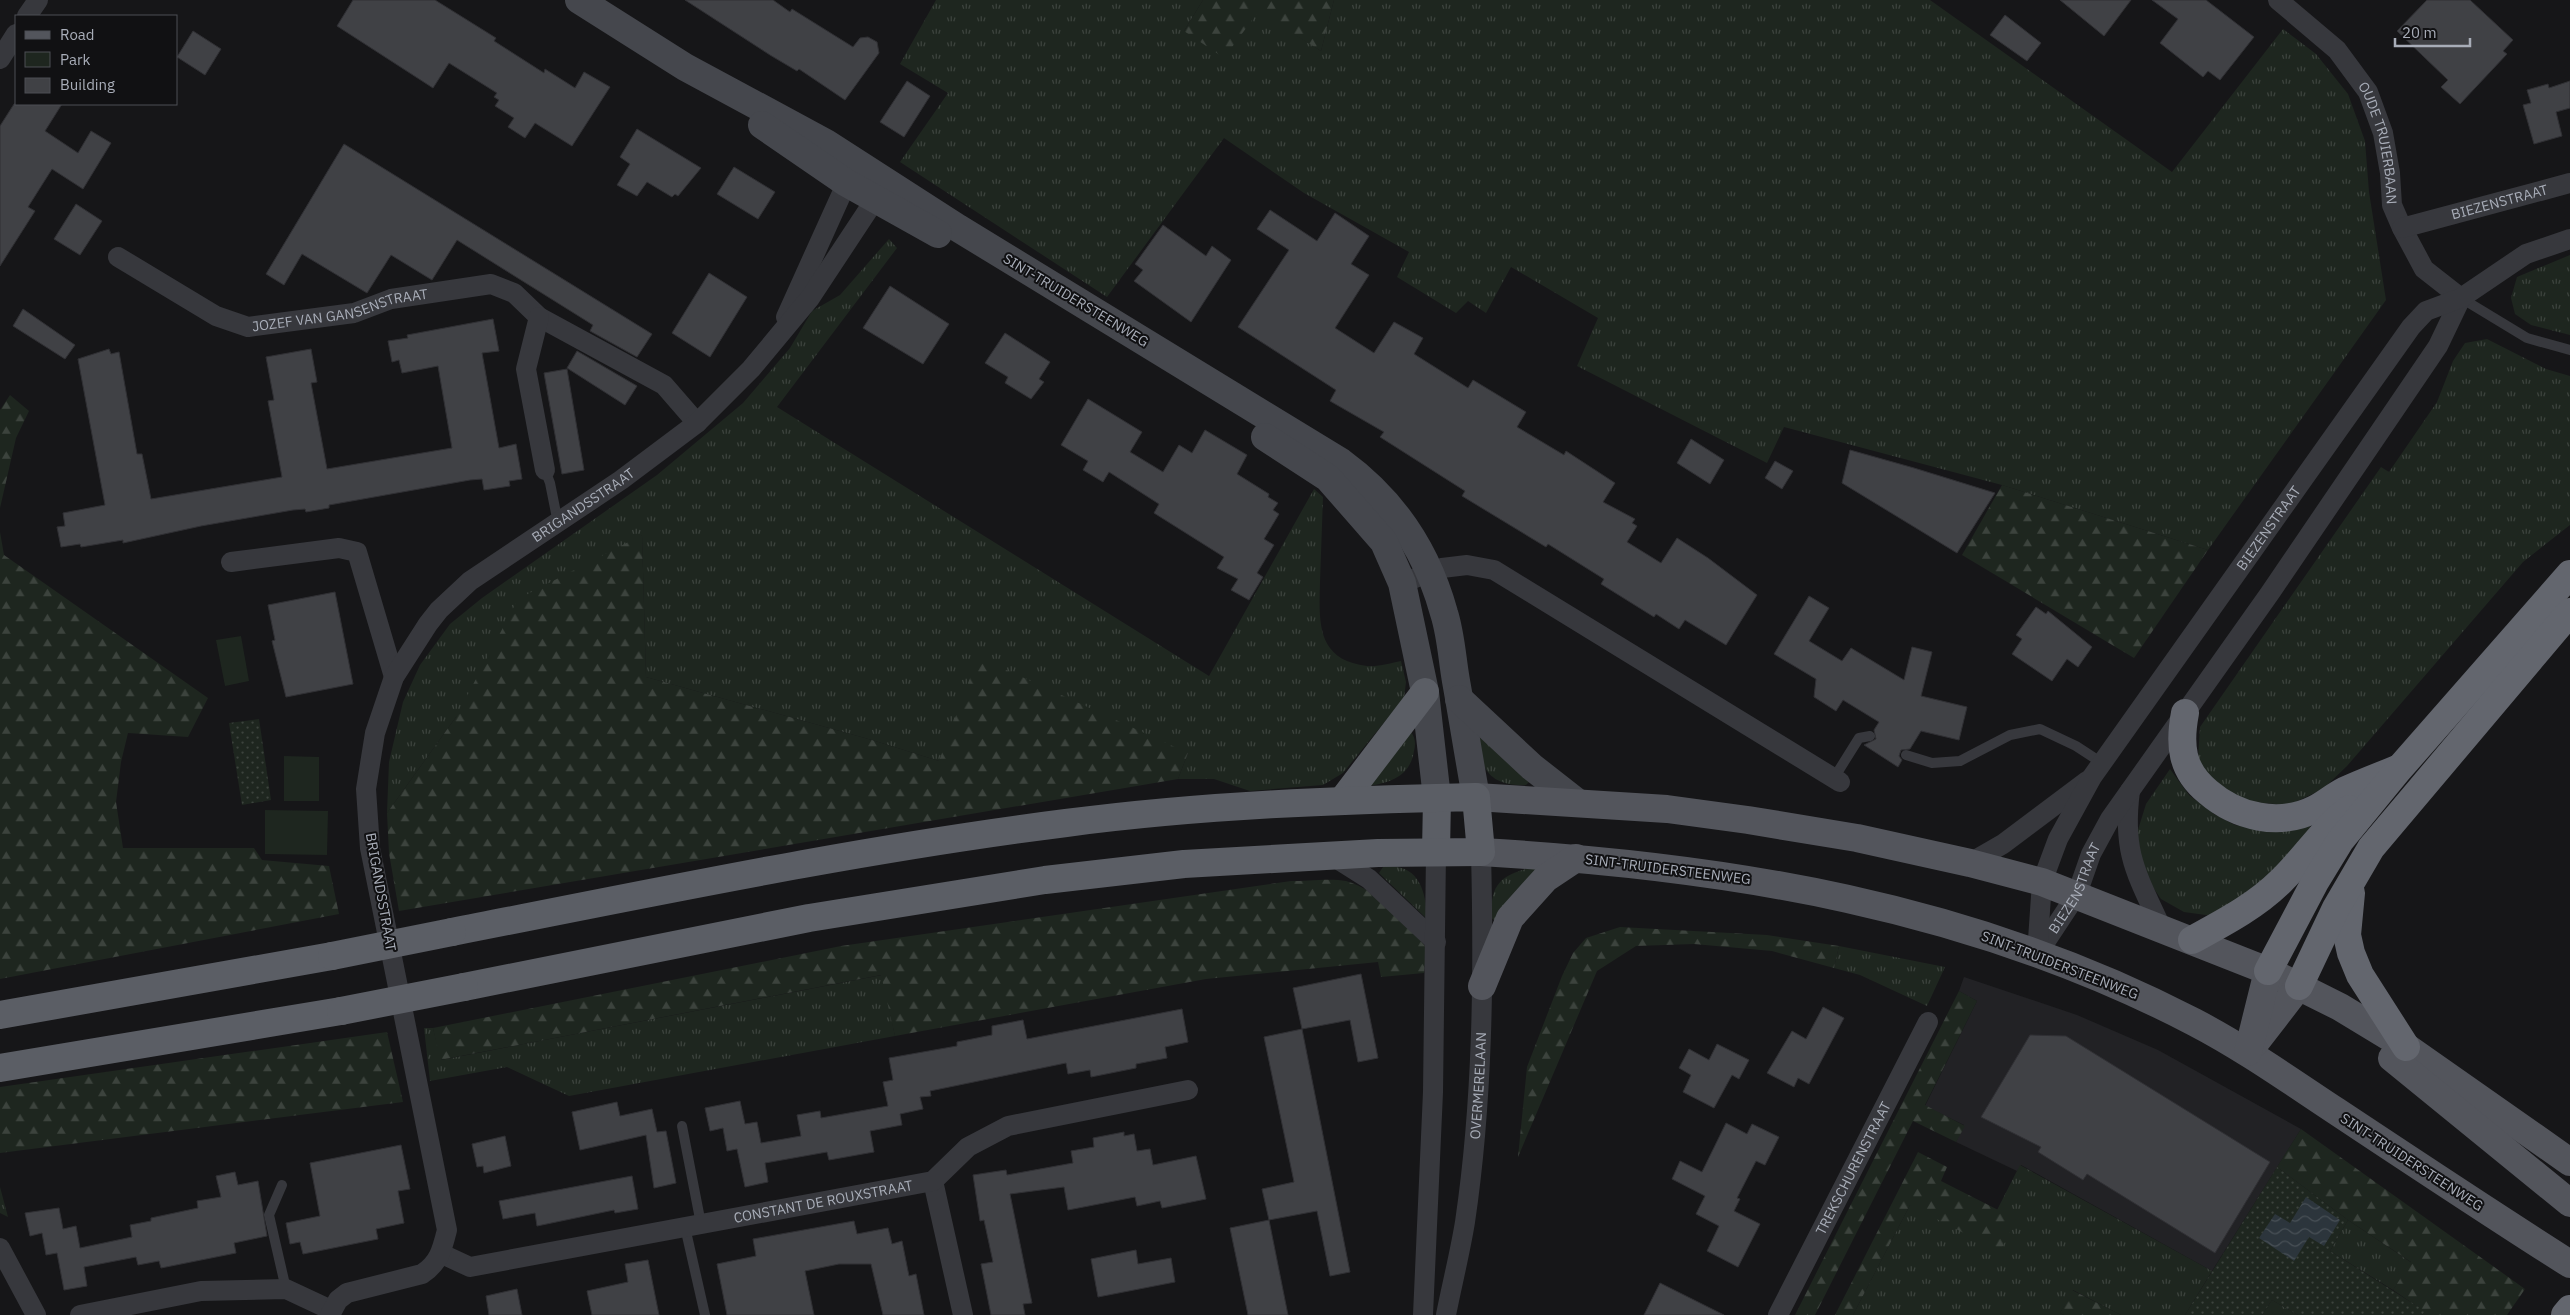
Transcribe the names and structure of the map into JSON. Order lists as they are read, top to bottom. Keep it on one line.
{"streets":{"highway":["SINT-TRUIDERSTEENWEG"],"street":["OUDE TRUIERBAAN","BIEZENSTRAAT","JOZEF VAN GANSENSTRAAT","BRIGANDSSTRAAT","OVERMERELAAN","TREKSCHURENSTRAAT","CONSTANT DE ROUXSTRAAT"]},"crossings":[["OUDE TRUIERBAAN","BIEZENSTRAAT"],["BIEZENSTRAAT","SINT-TRUIDERSTEENWEG"],["SINT-TRUIDERSTEENWEG","BRIGANDSSTRAAT"],["SINT-TRUIDERSTEENWEG","OVERMERELAAN"],["JOZEF VAN GANSENSTRAAT","BRIGANDSSTRAAT"],["BRIGANDSSTRAAT","CONSTANT DE ROUXSTRAAT"]],"legend":["Road","Park","Building"],"scale_bar":"20 m"}
